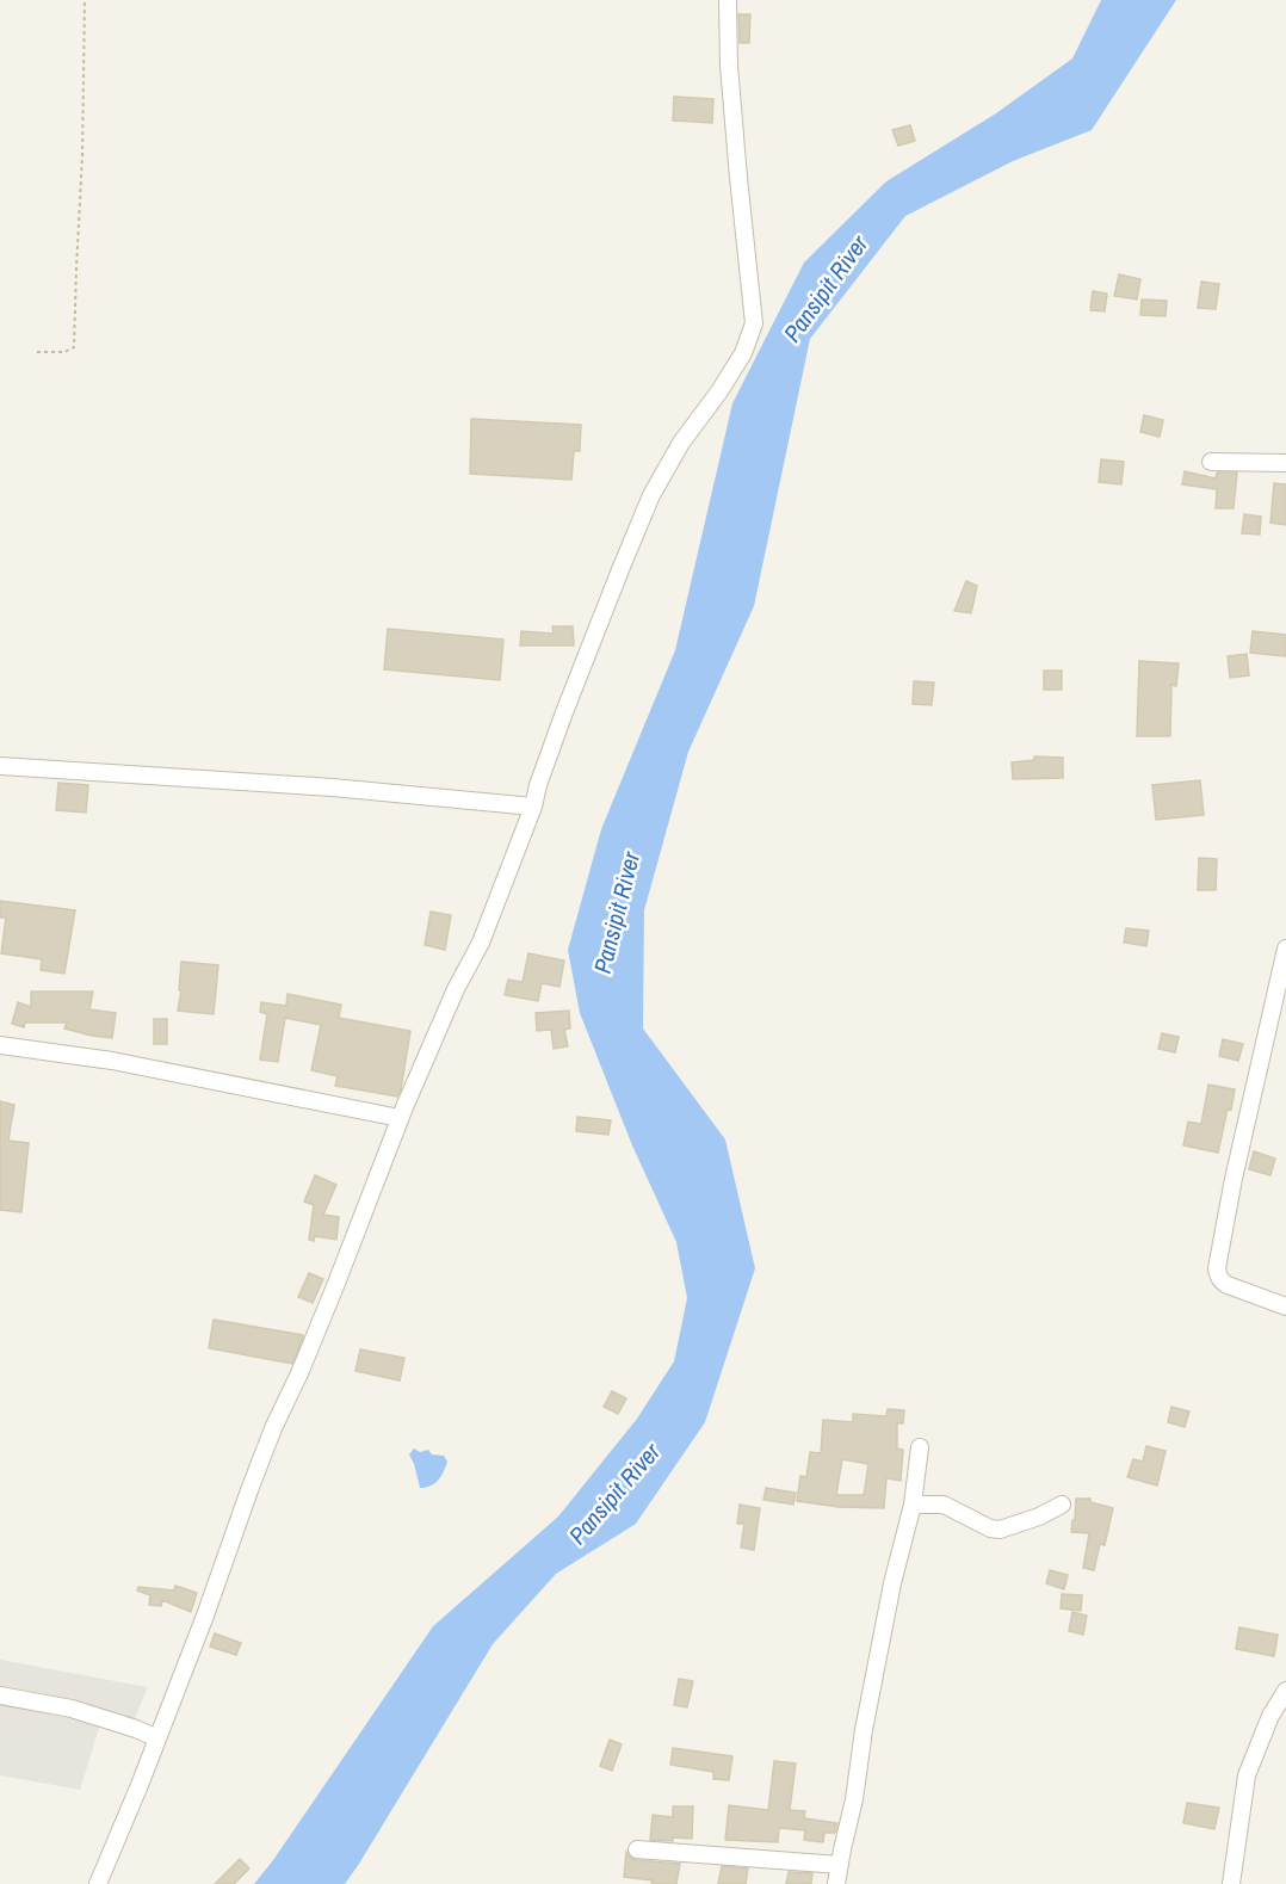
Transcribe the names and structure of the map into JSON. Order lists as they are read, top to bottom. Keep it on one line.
{"water":["Pansipit River"]}
